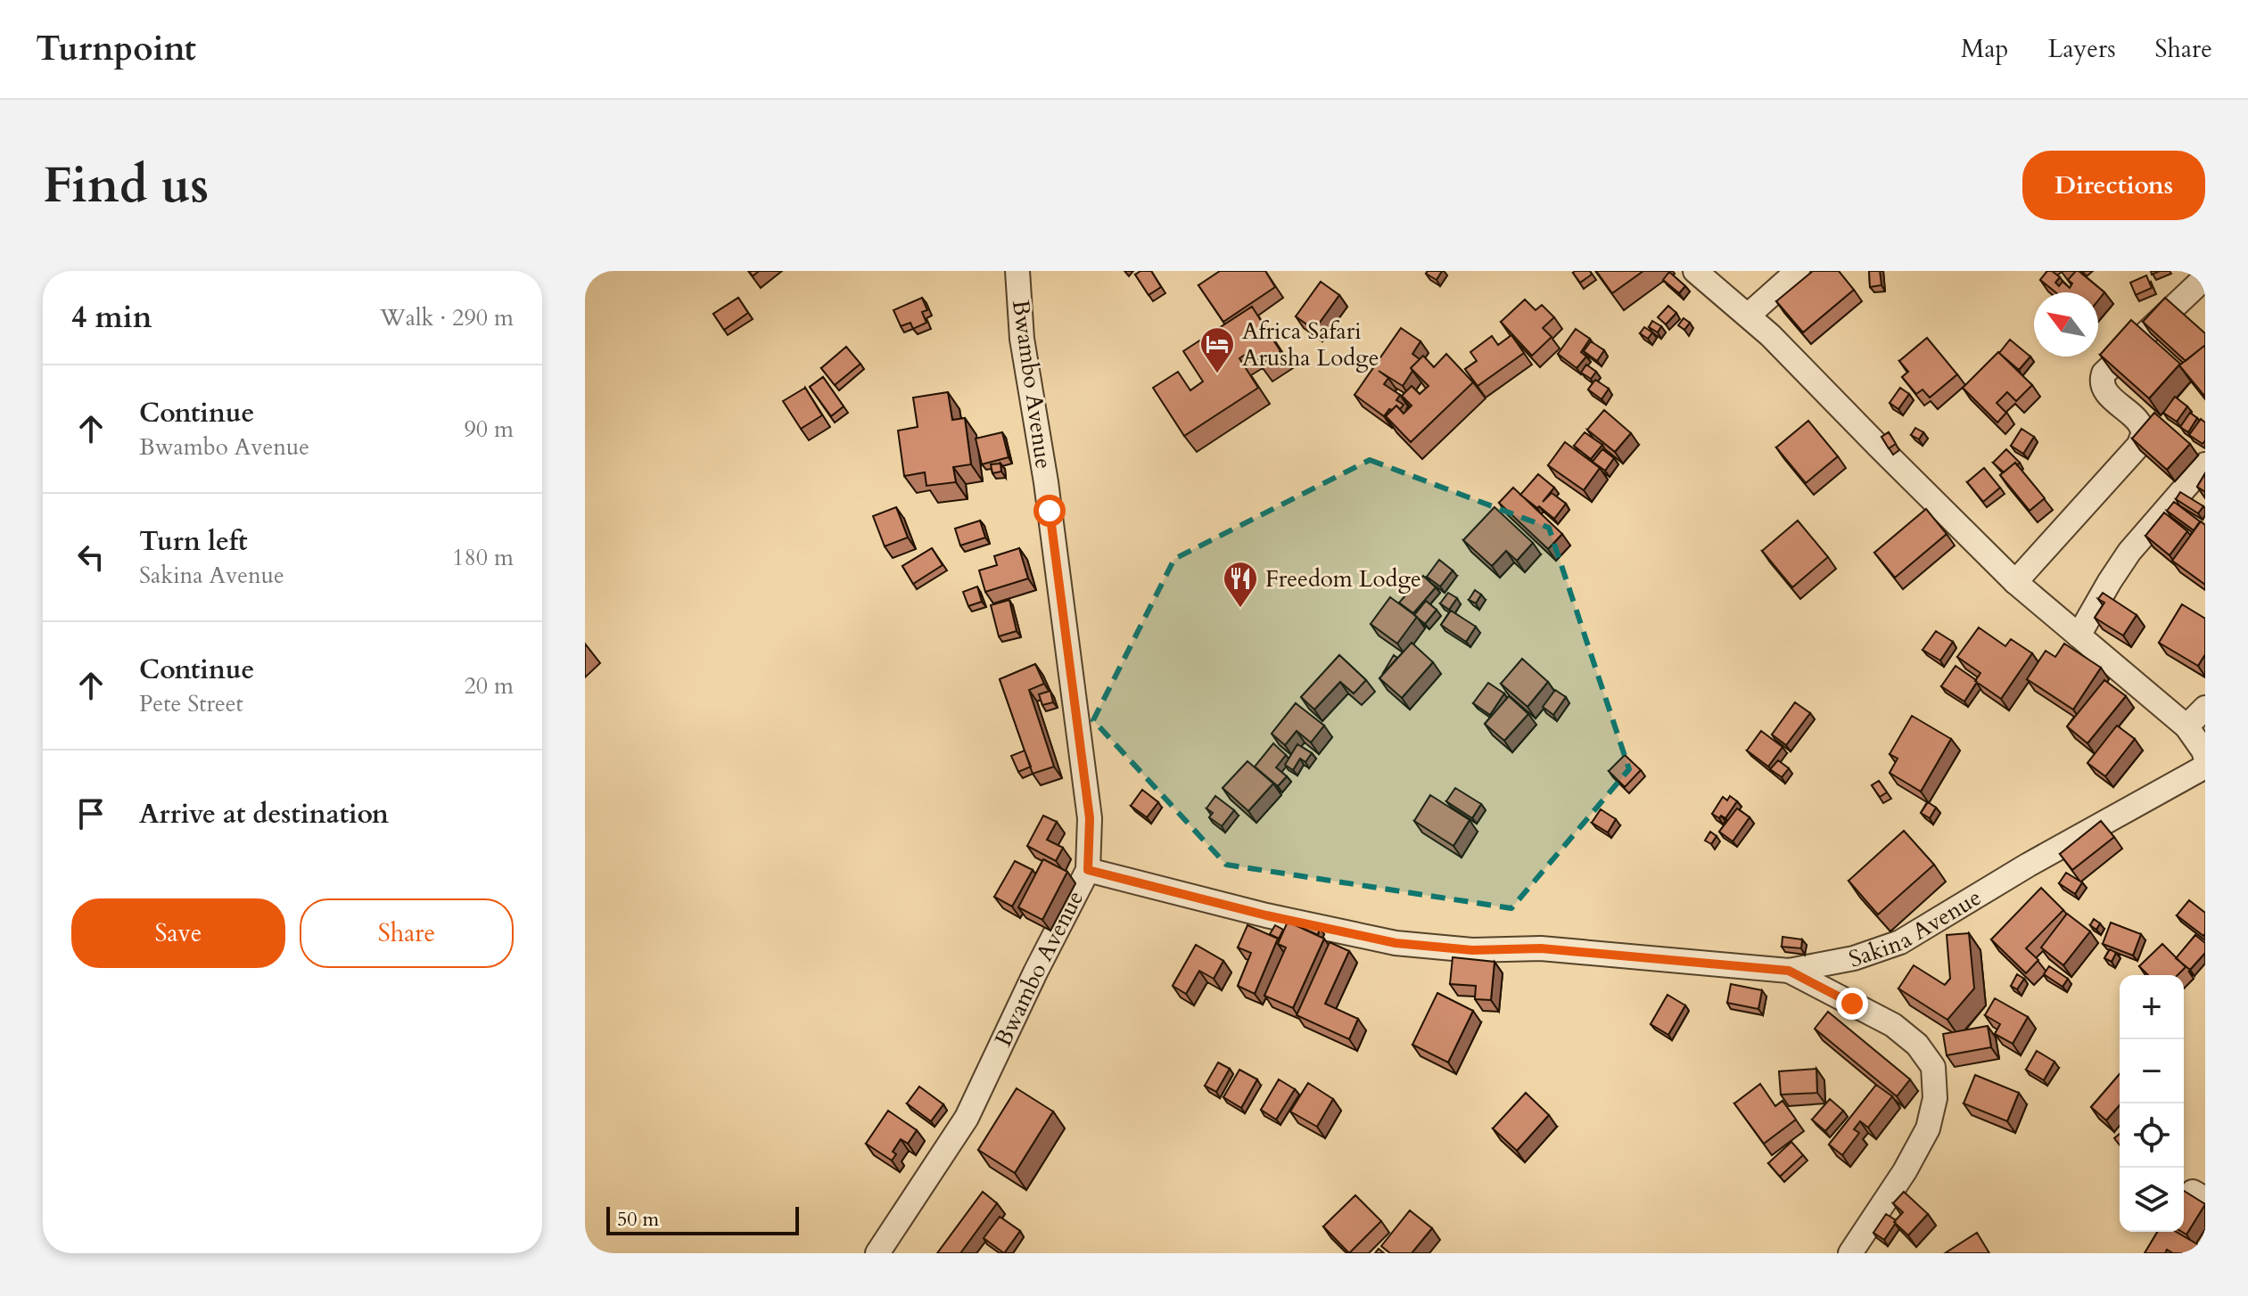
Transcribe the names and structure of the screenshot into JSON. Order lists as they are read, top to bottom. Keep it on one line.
{"streets":{"street":["Bwambo Avenue","Sakina Avenue"]},"crossings":[["Bwambo Avenue","Sakina Avenue"]],"places":{"hotel":["Africa Safari Arusha Lodge"],"restaurant":["Freedom Lodge"]},"scale_bar":"50 m","north":"top left","page":{"header":"Turnpoint","nav":["Map","Layers","Share"],"buttons":["Directions",["Save","Share"]],"title":"Find us","heading":["4 min","Walk · 290 m"],"list":[["Continue","Bwambo Avenue","90 m"],["Turn left","Sakina Avenue","180 m"],["Continue","Pete Street","20 m"],"Arrive at destination"],"map_buttons":["+","−"],"scale":"50 m"}}
